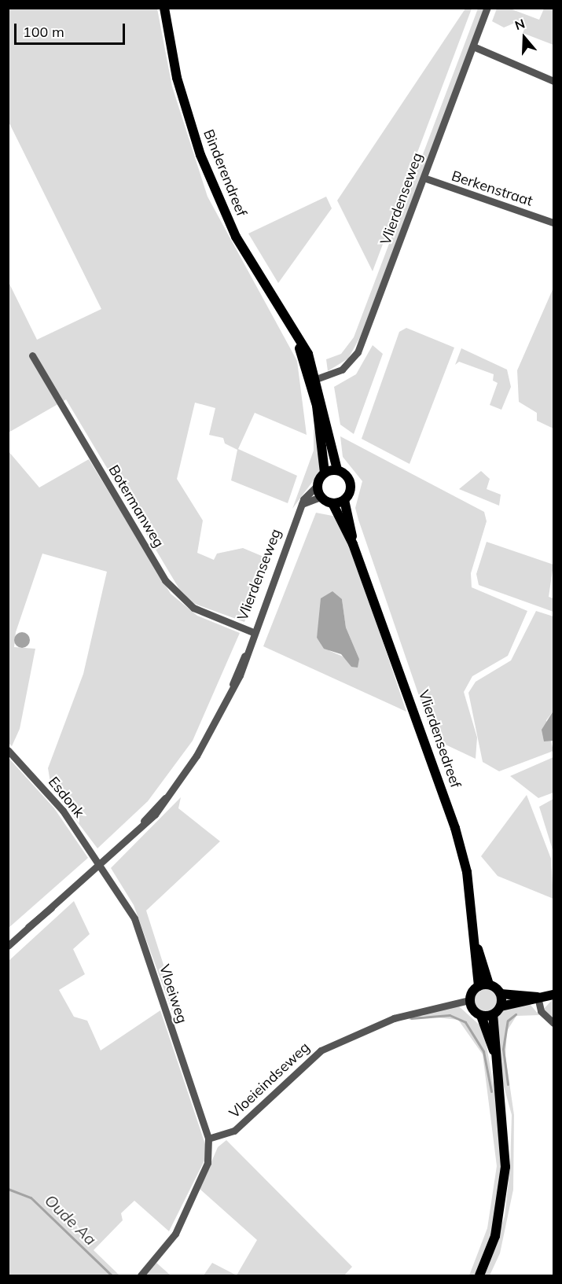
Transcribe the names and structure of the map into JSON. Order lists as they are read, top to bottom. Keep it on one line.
{"streets":{"main road":["Binderendreef","Vlierdensedreef"],"street":["Berkenstraat","Vlierdenseweg","Botermanweg","Esdonk","Vloeiweg","Vloeieindseweg"]},"crossings":[["Binderendreef","Vlierdenseweg"],["Berkenstraat","Vlierdenseweg"],["Vlierdenseweg","Botermanweg"],["Vlierdenseweg","Vlierdensedreef"],["Vlierdenseweg","Esdonk"],["Vlierdenseweg","Vloeiweg"],["Vlierdensedreef","Vloeieindseweg"],["Esdonk","Vloeiweg"],["Vloeiweg","Vloeieindseweg"]],"water":["Oude Aa"],"scale_bar":"100 m","north":"top"}
